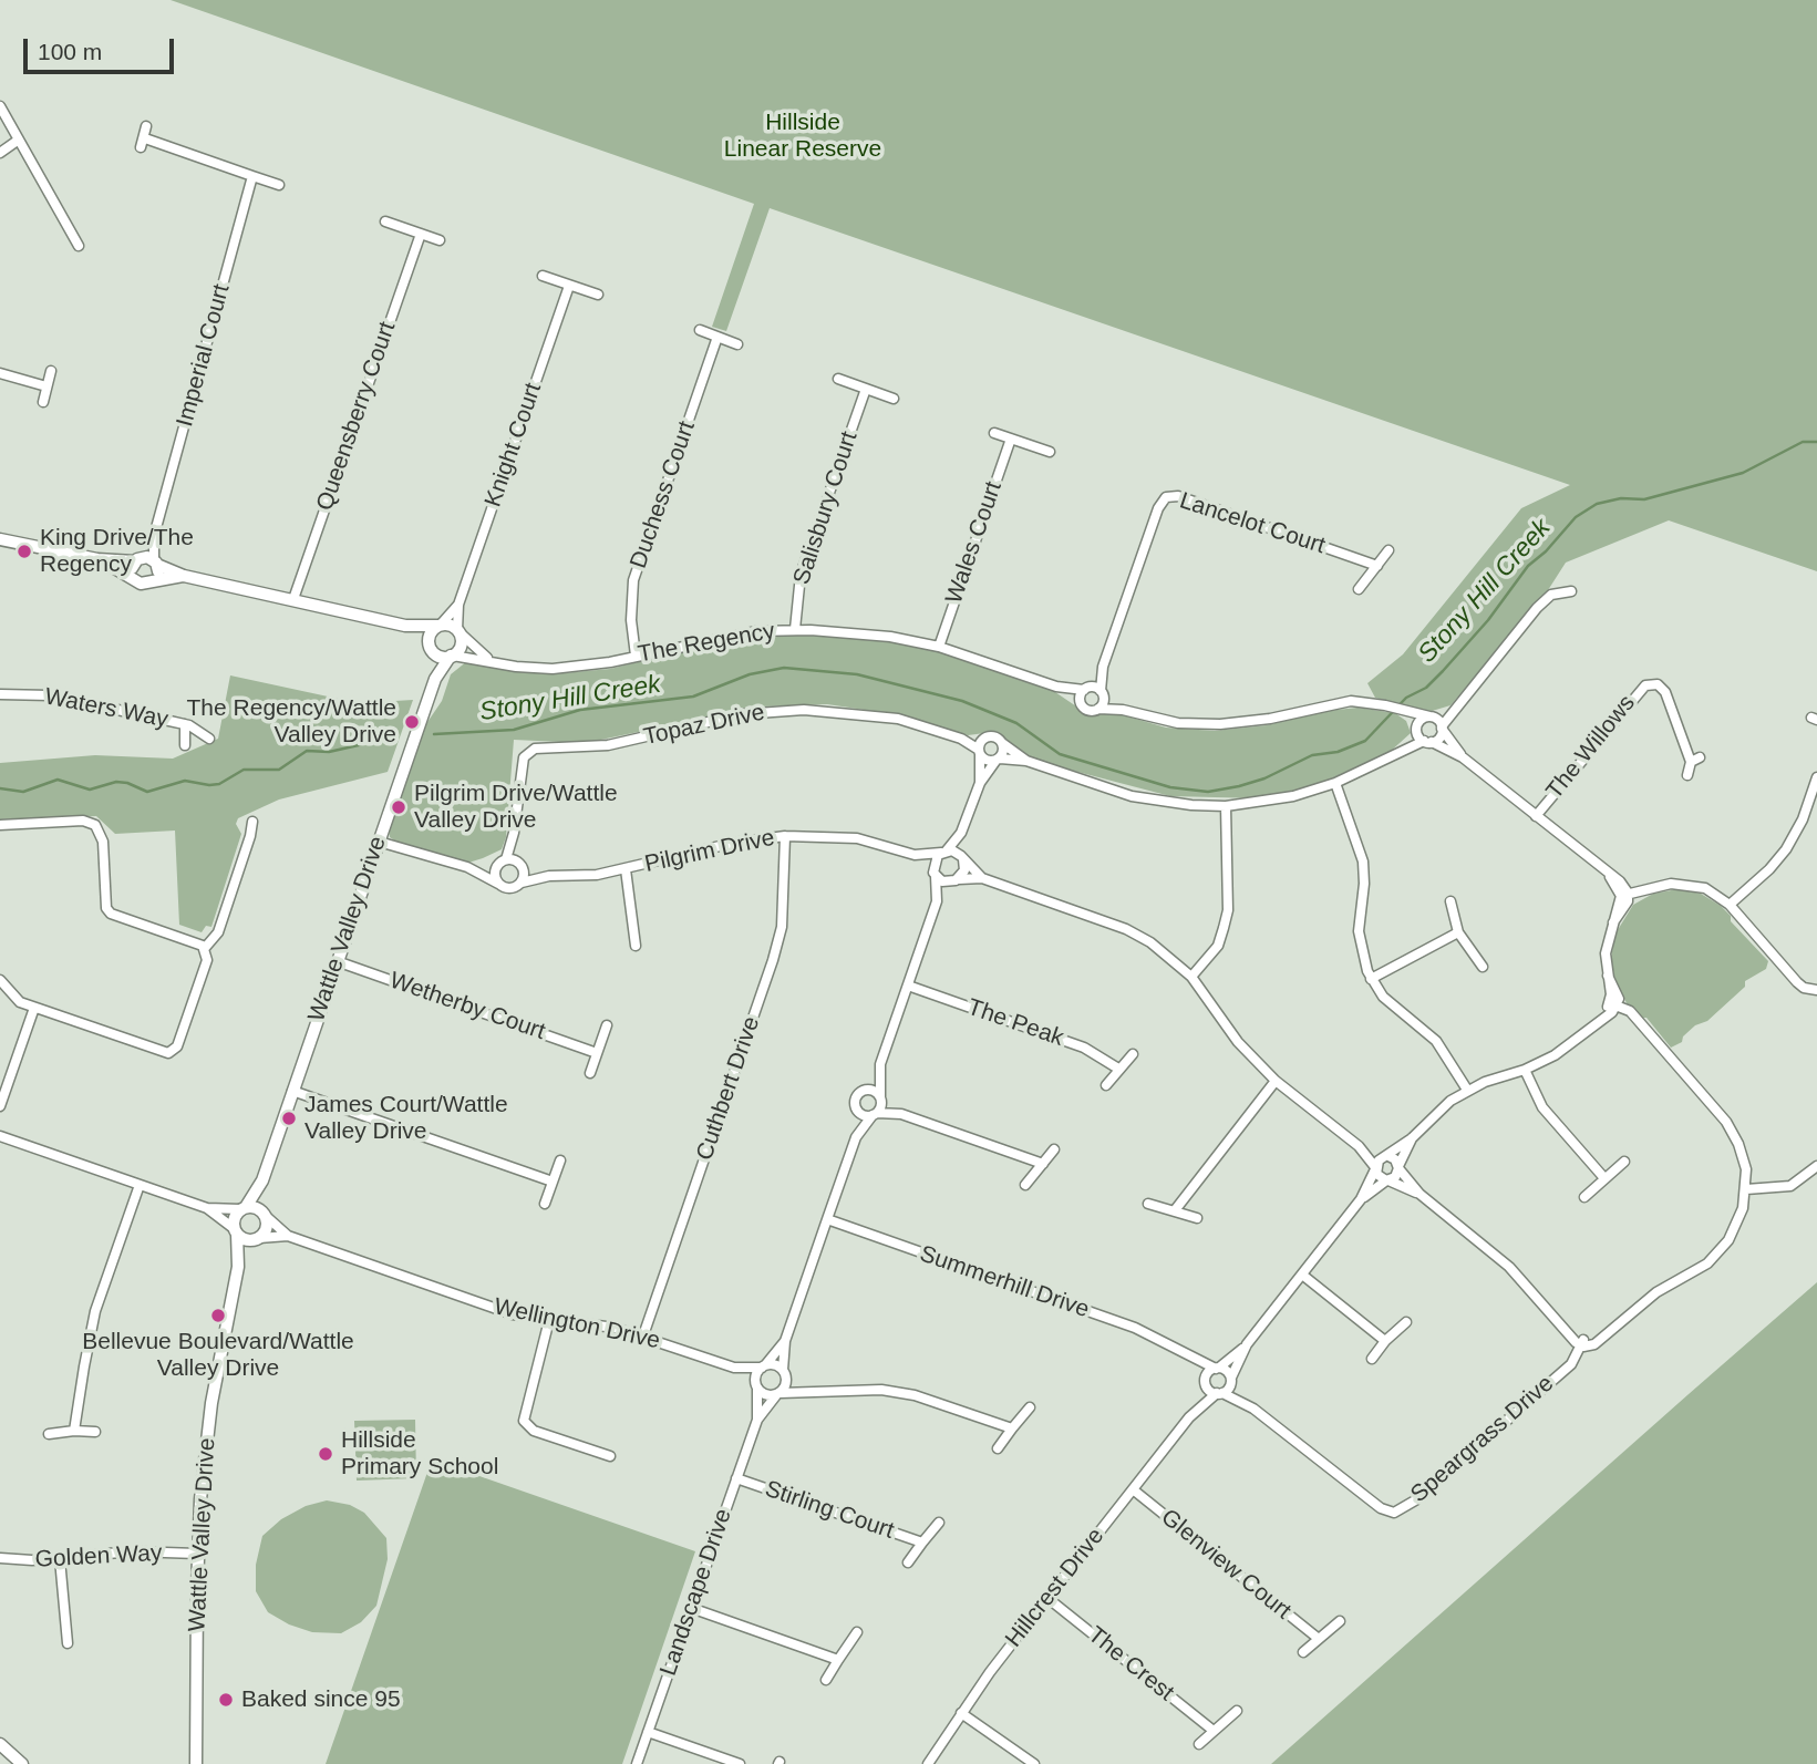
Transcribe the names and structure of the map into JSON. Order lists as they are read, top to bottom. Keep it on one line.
{"streets":{"street":["Imperial Court","Queensberry Court","Knight Court","Duchess Court","Salisbury Court","Lancelot Court","Wales Court","The Regency","Waters Way","Topaz Drive","The Willows","Pilgrim Drive","Wattle Valley Drive","Wetherby Court","The Peak","Cuthbert Drive","Summerhill Drive","Wellington Drive","Speargrass Drive","Stirling Court","Golden Way","Glenview Court","Hillcrest Drive","Landscape Drive","The Crest"]},"crossings":[["Knight Court","The Regency"],["Knight Court","Wattle Valley Drive"],["Duchess Court","The Regency"],["Salisbury Court","The Regency"],["Lancelot Court","The Regency"],["Wales Court","The Regency"],["The Regency","Wattle Valley Drive"],["Topaz Drive","Pilgrim Drive"],["Pilgrim Drive","Cuthbert Drive"],["Wattle Valley Drive","Wetherby Court"],["Wattle Valley Drive","Wellington Drive"],["Wattle Valley Drive","Golden Way"],["Cuthbert Drive","Wellington Drive"],["Summerhill Drive","Speargrass Drive"],["Summerhill Drive","Hillcrest Drive"],["Wellington Drive","Landscape Drive"],["Speargrass Drive","Hillcrest Drive"],["Stirling Court","Landscape Drive"],["Glenview Court","Hillcrest Drive"],["Hillcrest Drive","The Crest"]],"water":["Stony Hill Creek"],"parks":["Hillside Linear Reserve"],"places":["King Drive/The Regency","The Regency/Wattle Valley Drive","Pilgrim Drive/Wattle Valley Drive","James Court/Wattle Valley Drive","Bellevue Boulevard/Wattle Valley Drive","Hillside Primary School","Baked since 95"],"scale_bar":"100 m"}
